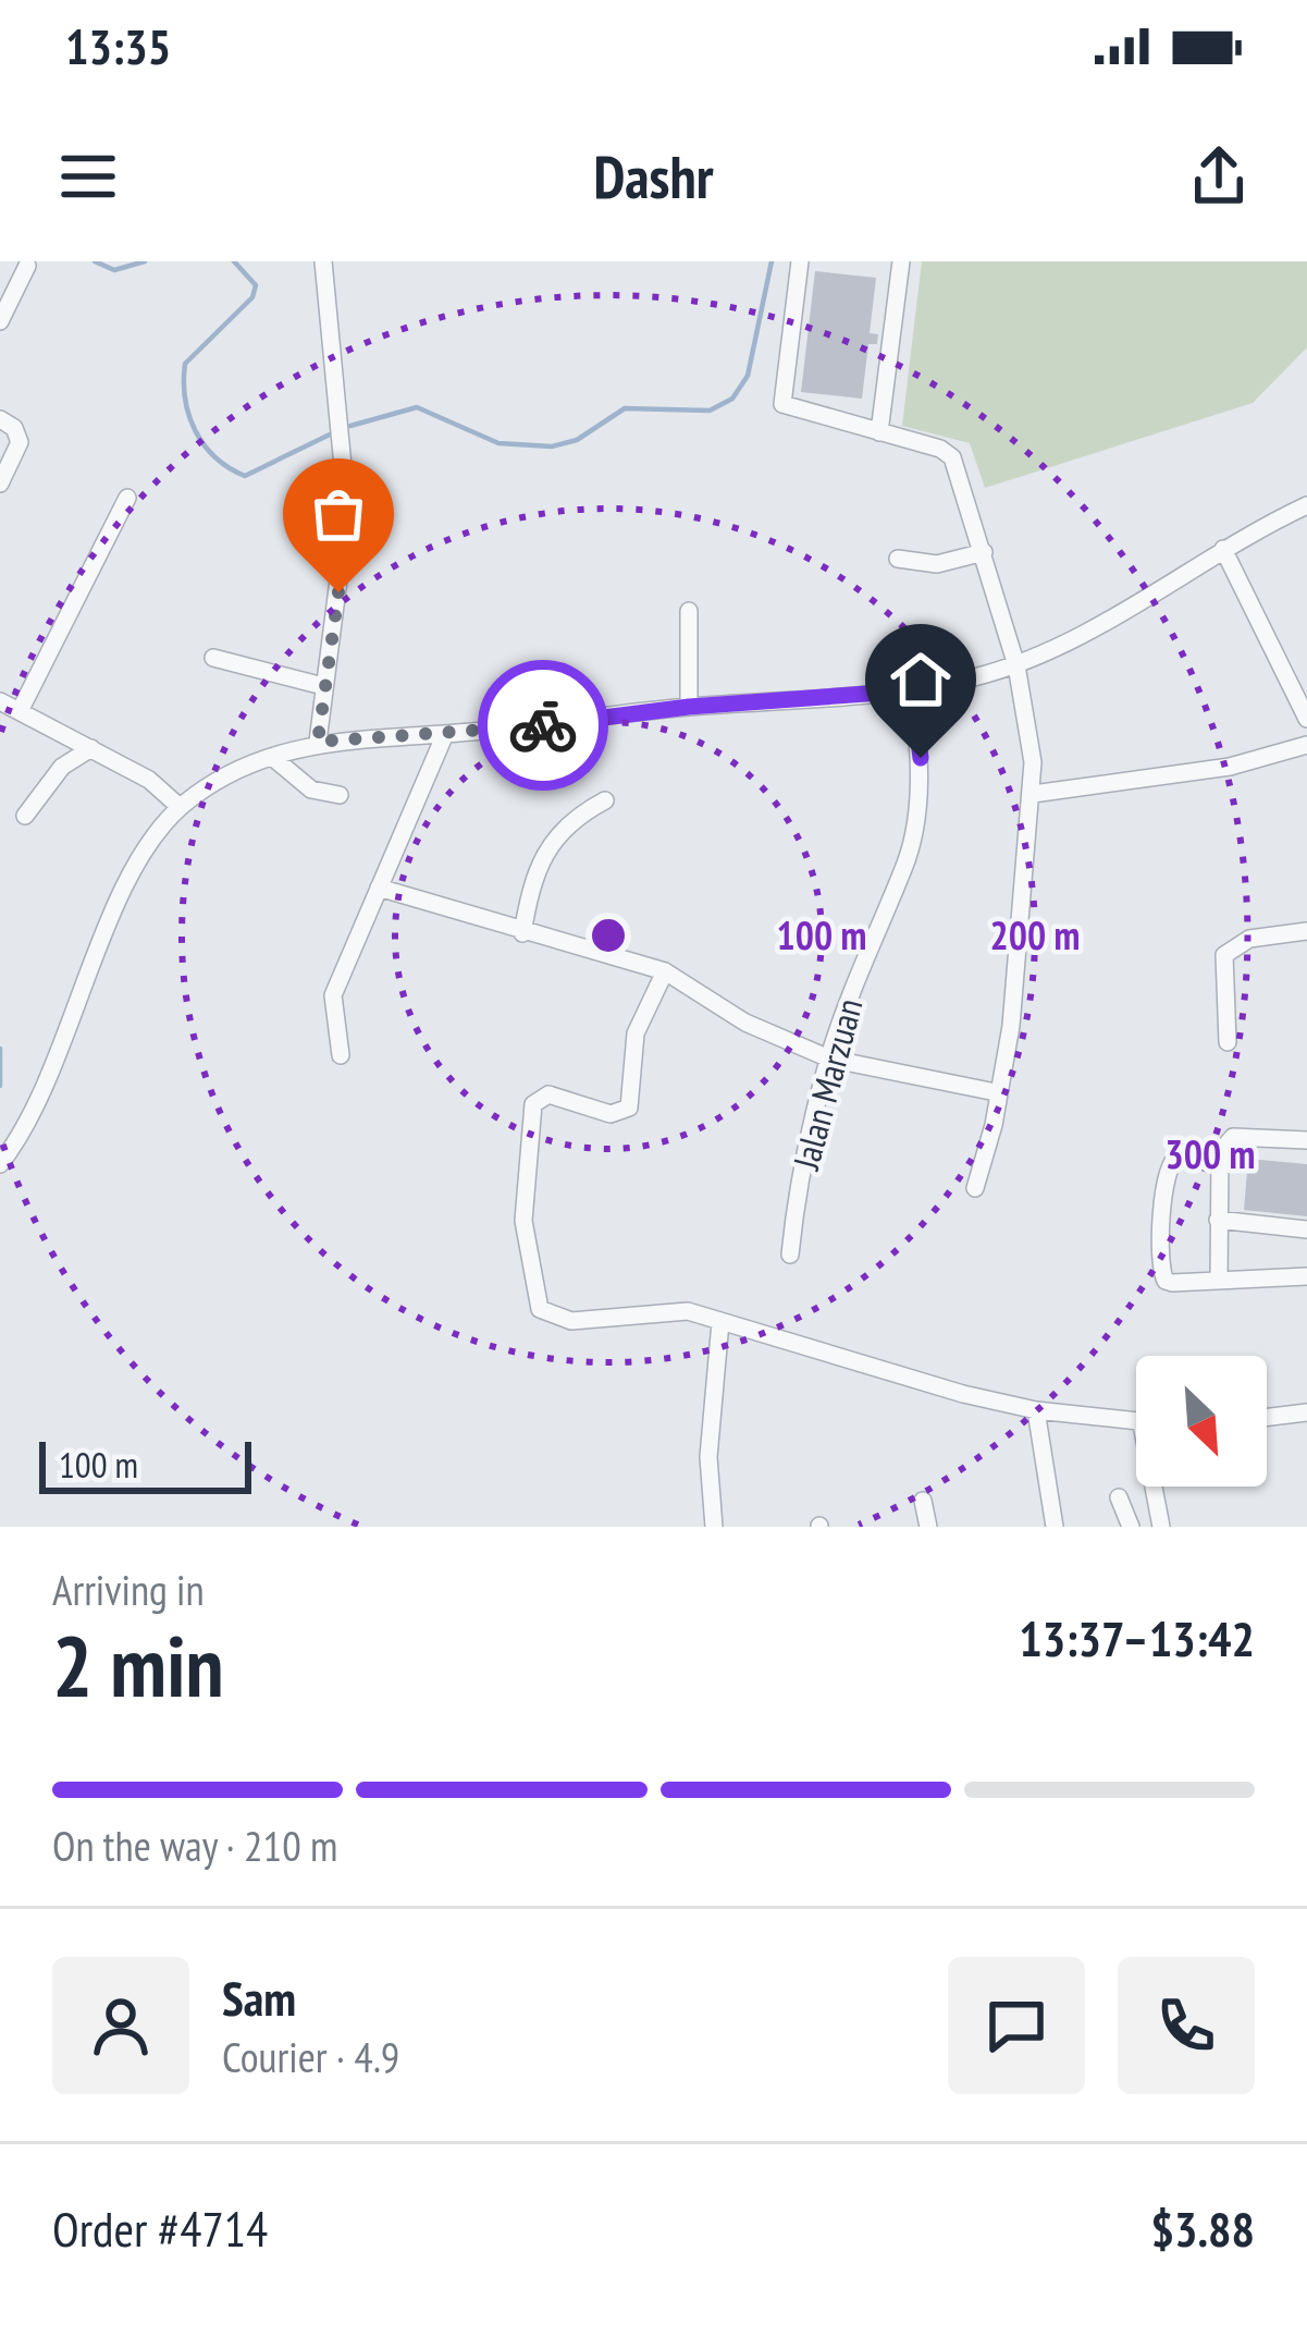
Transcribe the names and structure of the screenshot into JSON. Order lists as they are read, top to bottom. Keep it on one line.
{"streets":{"street":["Jalan Marzuan"]},"scale_bar":"100 m","north":"bottom right","page":{"status":"13:35","header":"Dashr","scale":"100 m","heading":["2 min","Arriving in","13:37–13:42"],"panel":["Sam","Courier · 4.9","Order #4714","$3.88"],"bar":"On the way · 210 m"},"rings":["100 m","200 m","300 m"]}
